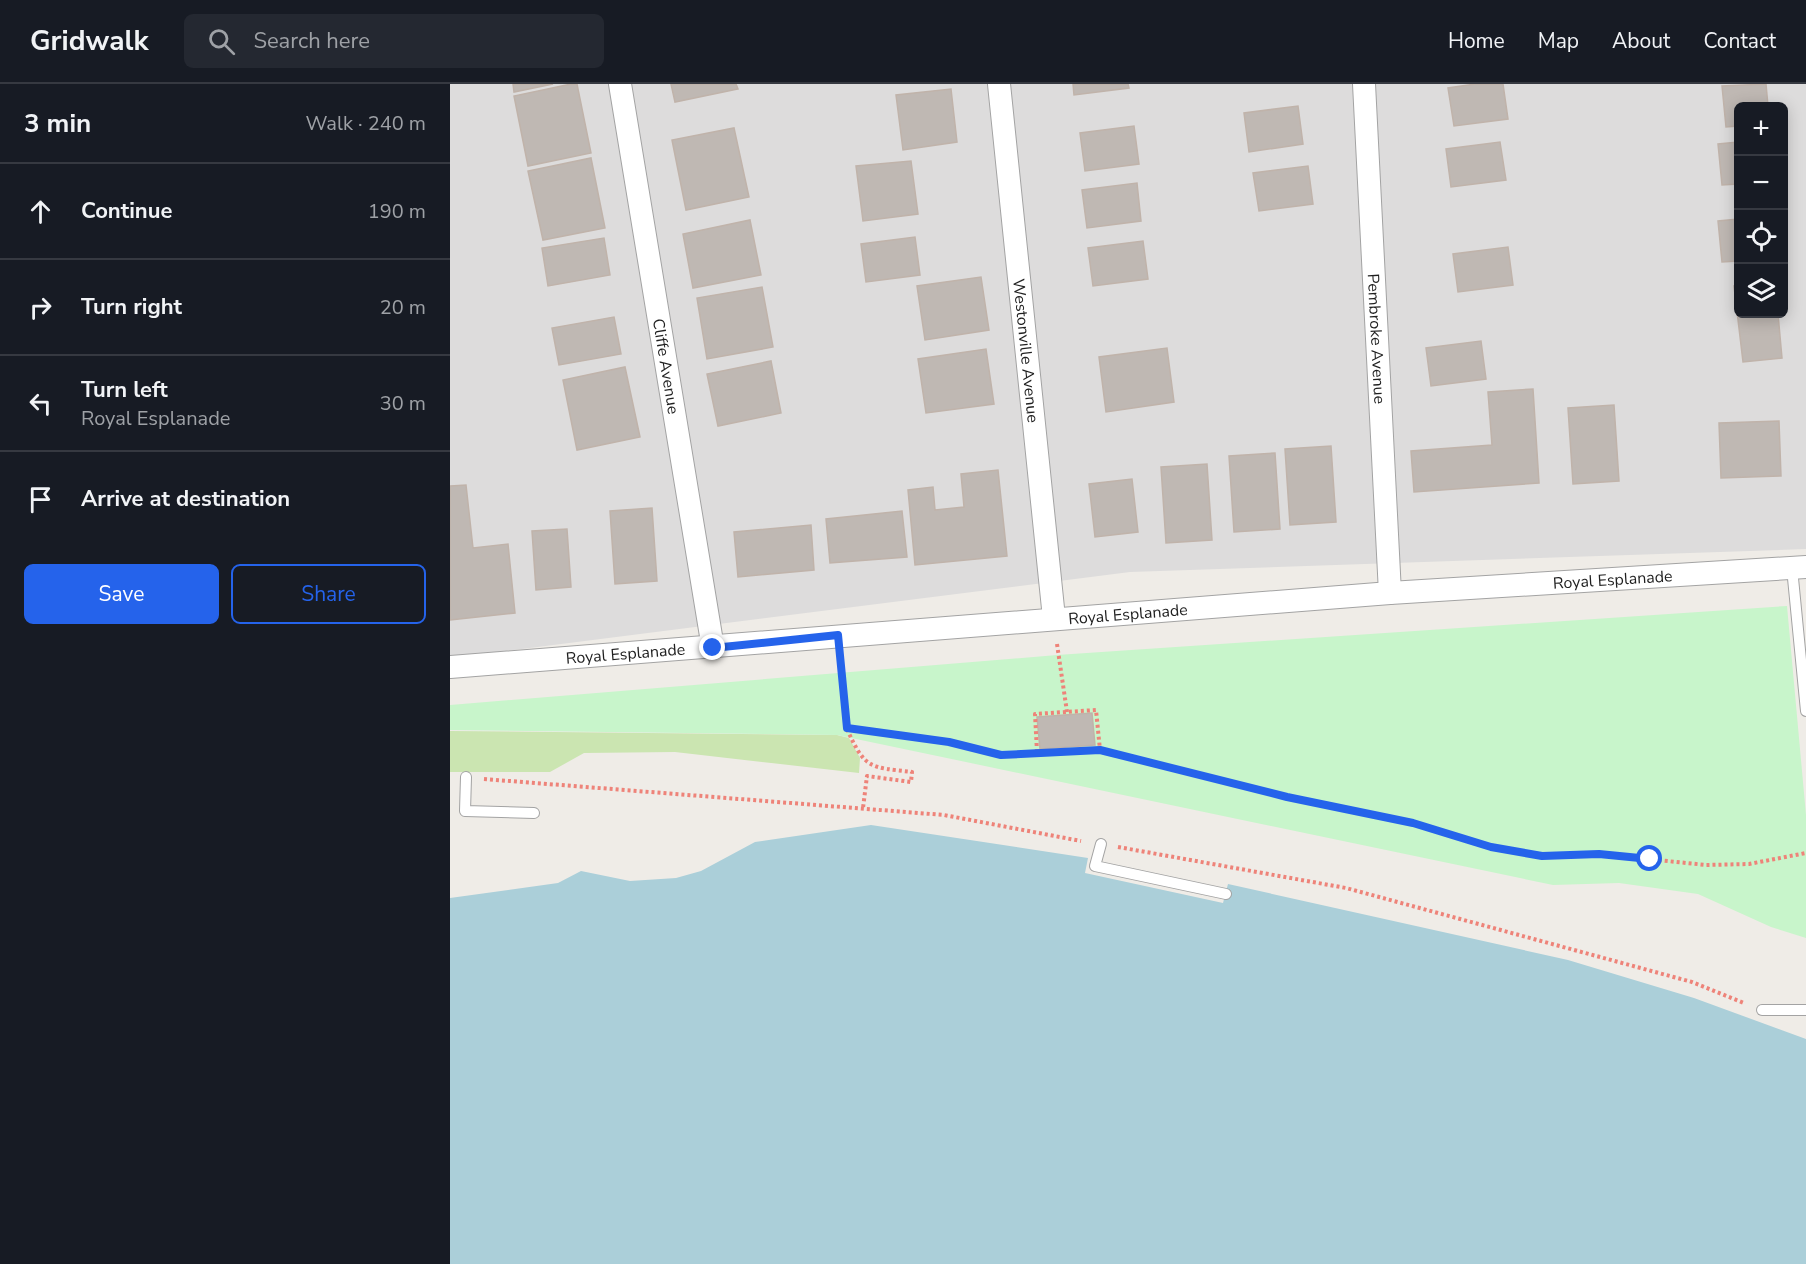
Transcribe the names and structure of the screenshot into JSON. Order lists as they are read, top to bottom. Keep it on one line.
{"streets":{"street":["Pembroke Avenue","Westonville Avenue","Cliffe Avenue","Royal Esplanade"]},"crossings":[["Pembroke Avenue","Royal Esplanade"],["Westonville Avenue","Royal Esplanade"],["Cliffe Avenue","Royal Esplanade"]],"page":{"header":"Gridwalk","search":"Search here","nav":["Home","Map","About","Contact"],"heading":["3 min","Walk · 240 m"],"map_buttons":["+","−"],"list":[["Continue","190 m"],["Turn right","20 m"],["Turn left","Royal Esplanade","30 m"],"Arrive at destination"],"buttons":["Save","Share"]}}
